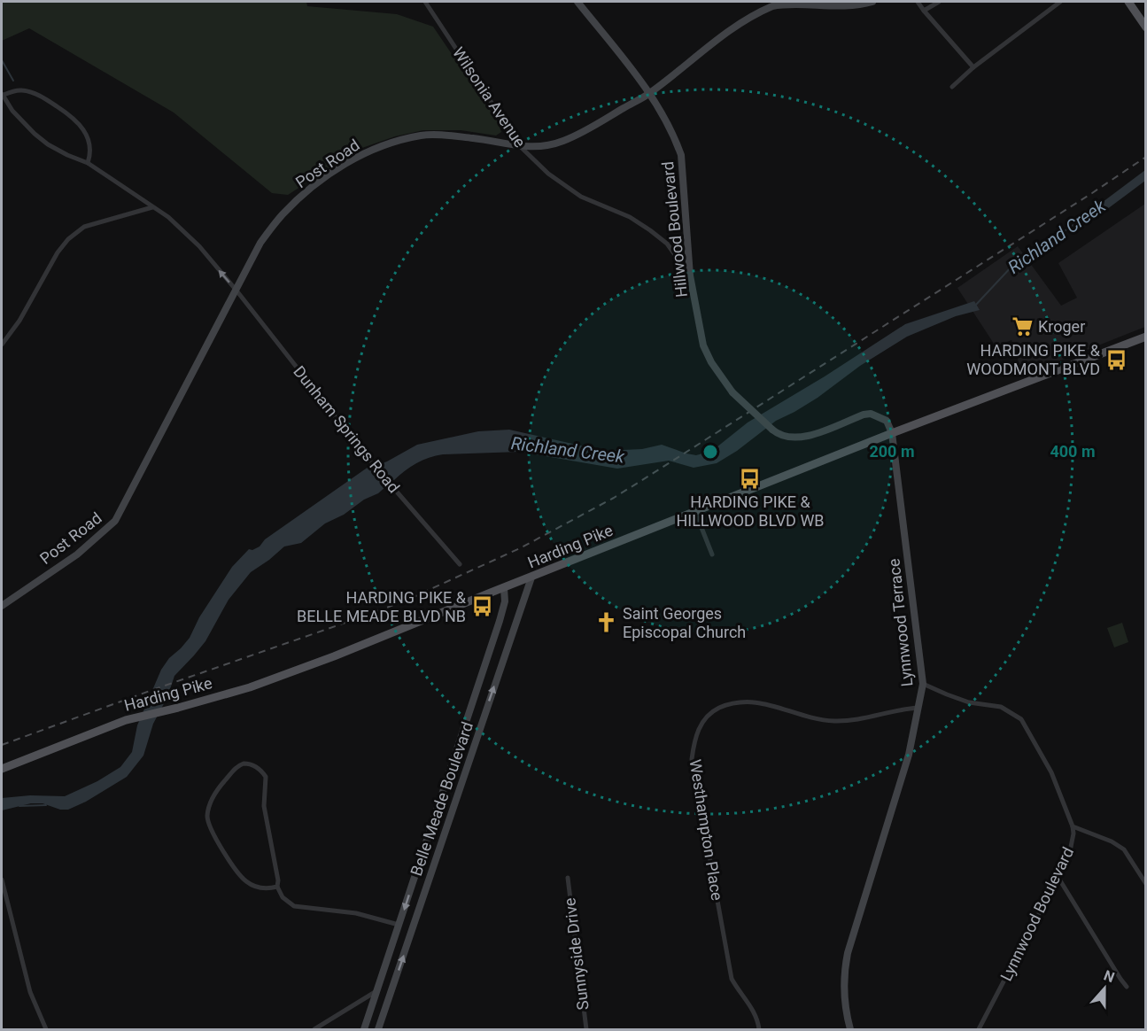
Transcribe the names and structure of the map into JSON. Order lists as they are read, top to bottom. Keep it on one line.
{"streets":{"main road":["Harding Pike"],"street":["Wilsonia Avenue","Post Road","Hillwood Boulevard","Dunham Springs Road","Lynnwood Terrace","Belle Meade Boulevard","Westhampton Place","Lynnwood Boulevard","Sunnyside Drive"]},"crossings":[["Wilsonia Avenue","Post Road"],["Wilsonia Avenue","Hillwood Boulevard"],["Post Road","Hillwood Boulevard"],["Post Road","Dunham Springs Road"],["Hillwood Boulevard","Harding Pike"],["Hillwood Boulevard","Lynnwood Terrace"],["Harding Pike","Lynnwood Terrace"],["Harding Pike","Belle Meade Boulevard"],["Lynnwood Terrace","Westhampton Place"],["Lynnwood Terrace","Lynnwood Boulevard"]],"water":["Richland Creek"],"places":{"supermarket":["Kroger"],"bus stop":["HARDING PIKE & WOODMONT BLVD","HARDING PIKE & HILLWOOD BLVD WB","HARDING PIKE & BELLE MEADE BLVD NB"],"church":["Saint Georges Episcopal Church"]},"north":"top","rings":["200 m","400 m"]}
